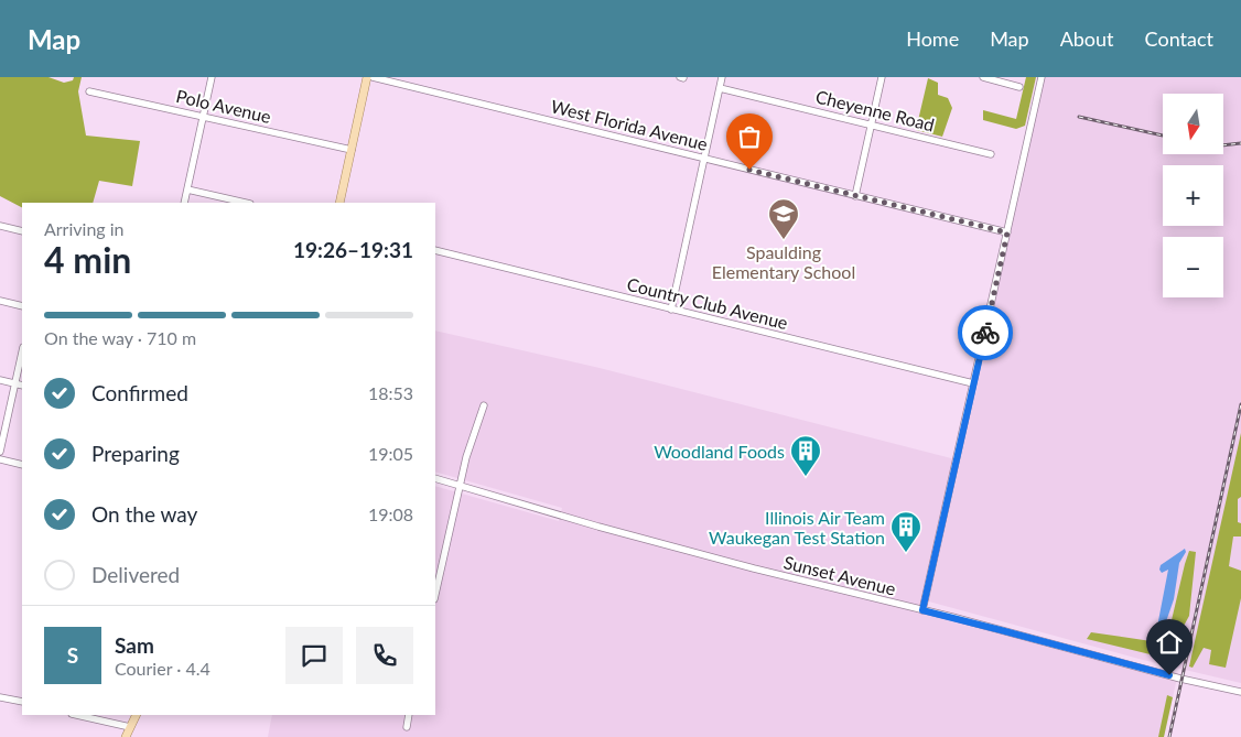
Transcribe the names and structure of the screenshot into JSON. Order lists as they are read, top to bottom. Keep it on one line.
{"streets":{"street":["Polo Avenue","Cheyenne Road","West Florida Avenue","Country Club Avenue","Sunset Avenue"]},"places":{"school or university":["Spaulding Elementary School"],"building":["Woodland Foods","Illinois Air Team Waukegan Test Station"]},"north":"bottom","page":{"header":"Map","nav":["Home","Map","About","Contact"],"map_buttons":["+","−"],"heading":["4 min","Arriving in","19:26–19:31"],"panel":["Sam","Courier · 4.4"],"bar":"On the way · 710 m","list":[["Confirmed","18:53"],["Preparing","19:05"],["On the way","19:08"],"Delivered"],"round":"S"}}
